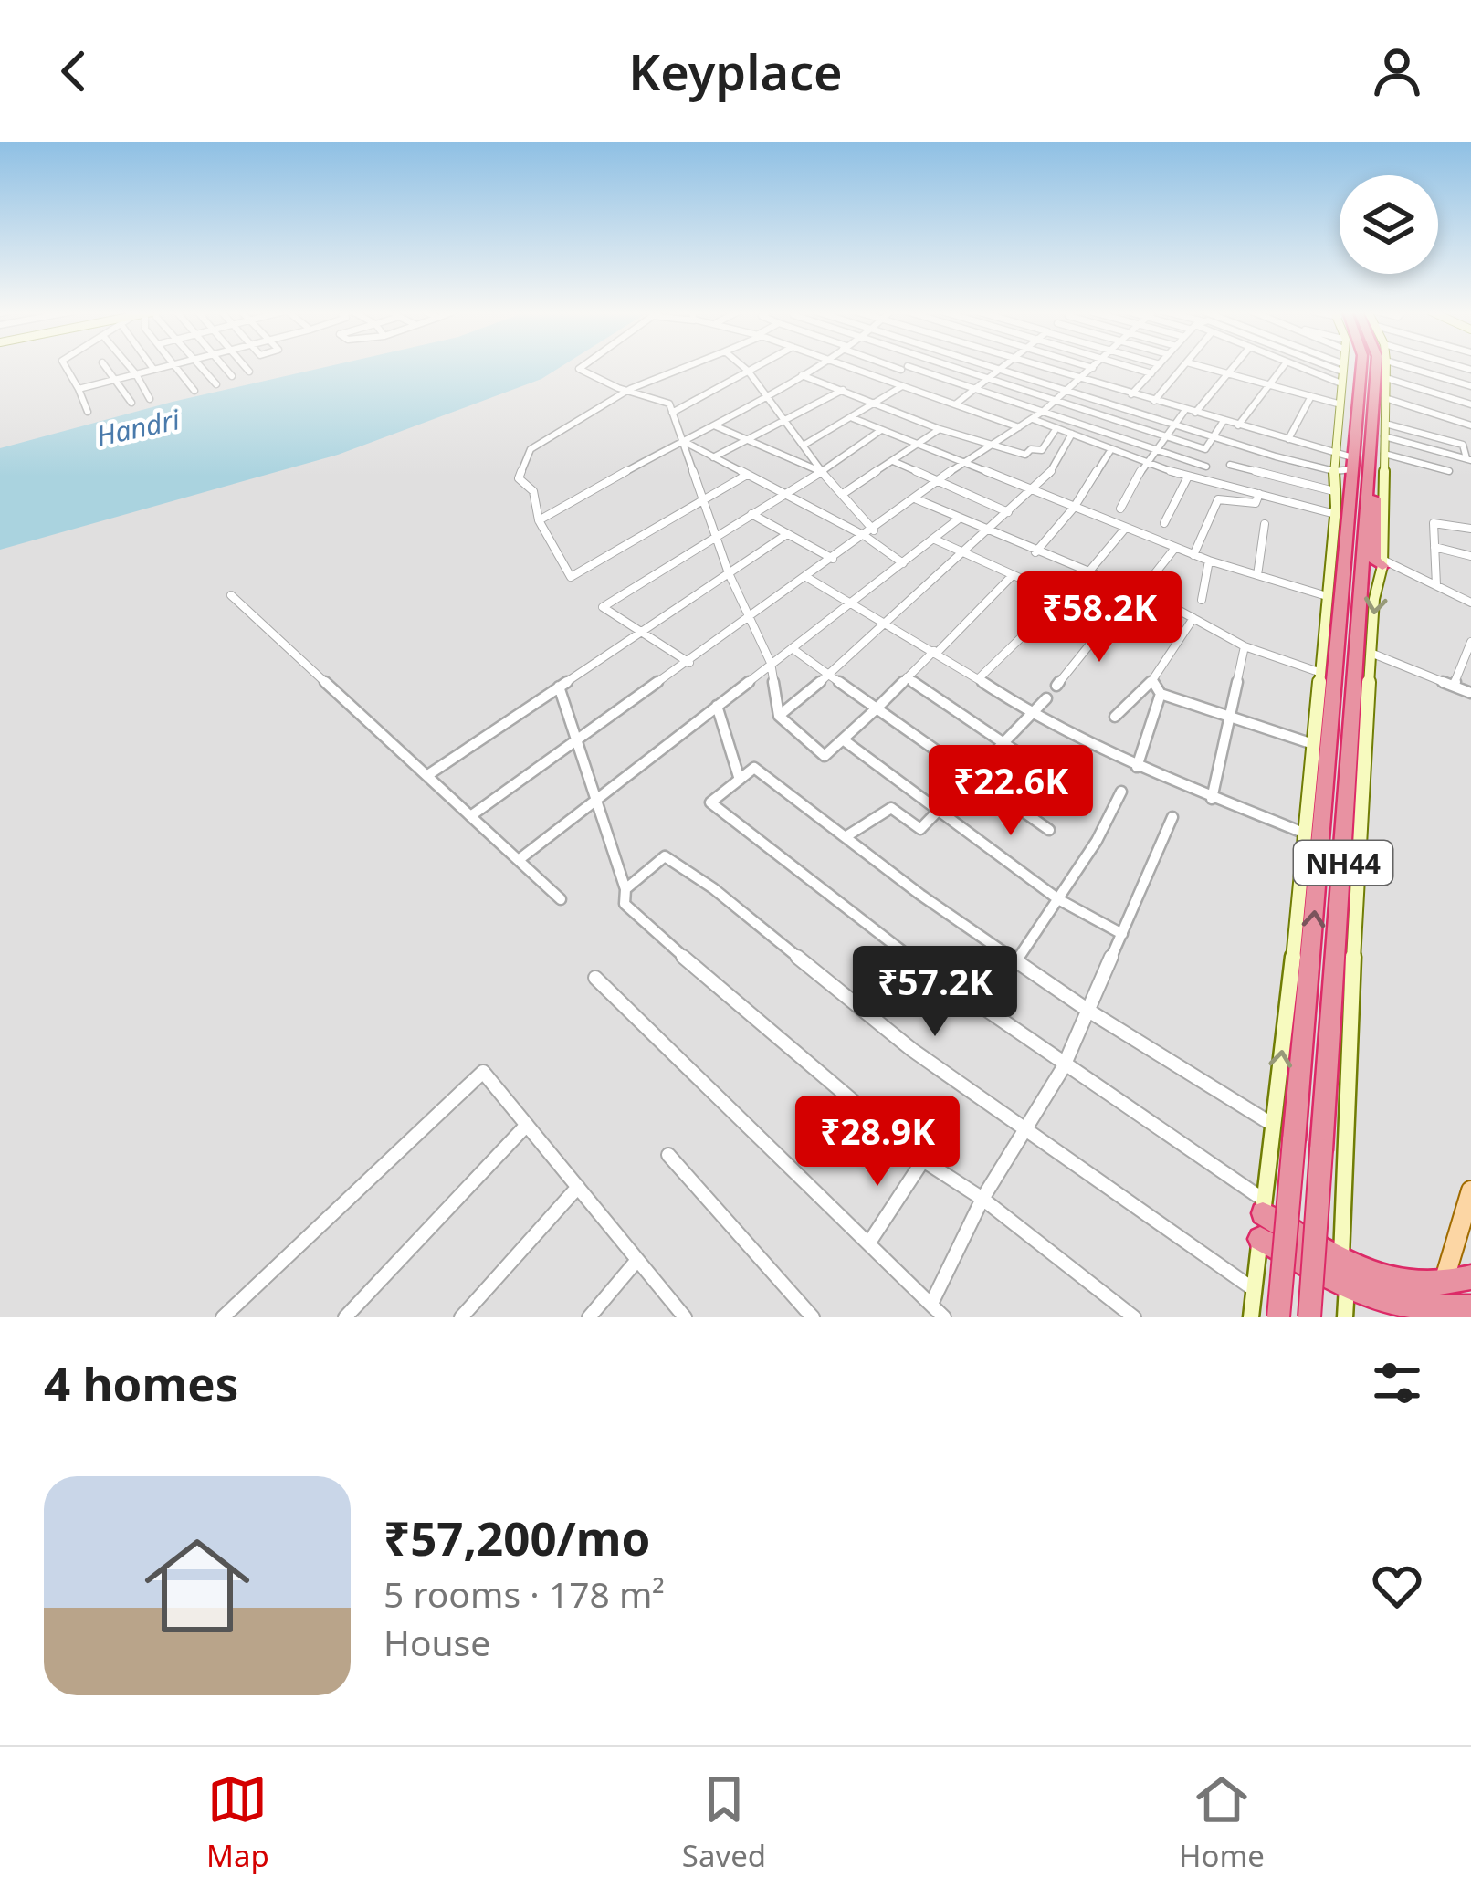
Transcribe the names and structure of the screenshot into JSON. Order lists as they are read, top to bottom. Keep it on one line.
{"streets":{"highway":["NH44"]},"water":["Handri"],"page":{"header":"Keyplace","price":["₹58.2K","₹22.6K","₹57.2K","₹28.9K"],"heading":"4 homes","list":[{"name":"₹57,200/mo","note":"5 rooms · 178 m² · House"}],"tabs":["Map","Saved","Home"]}}
